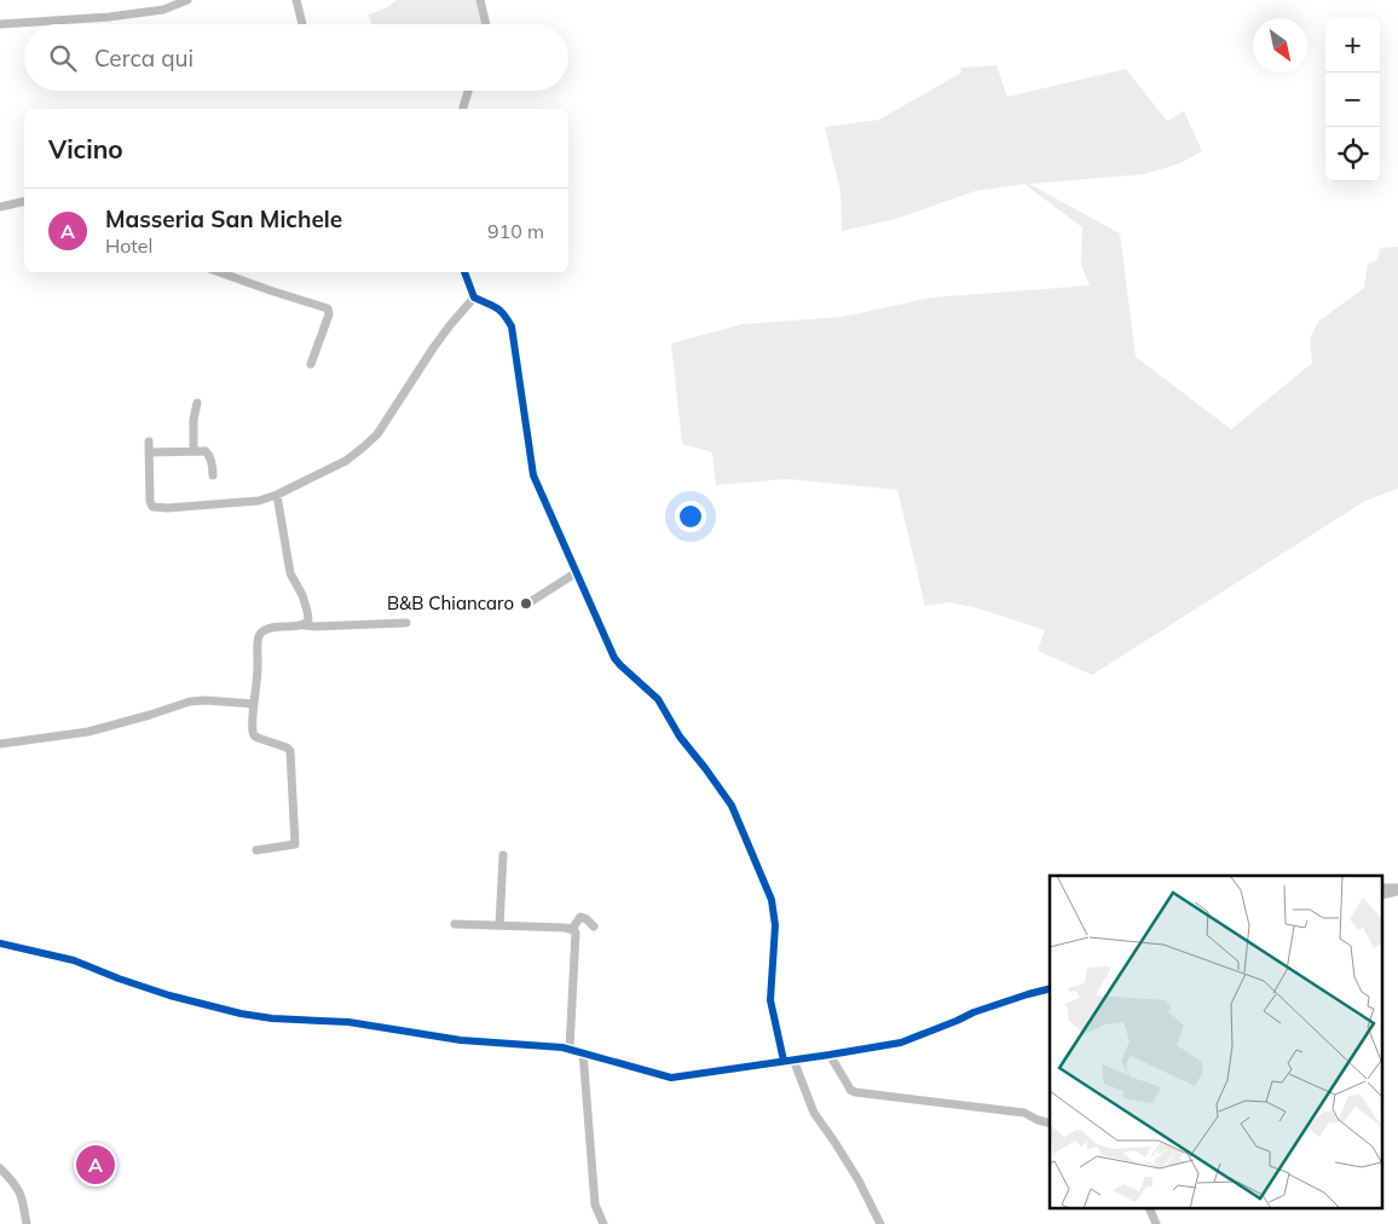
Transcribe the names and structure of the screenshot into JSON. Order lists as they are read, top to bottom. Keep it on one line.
{"places":["B&B Chiancaro"],"north":"bottom right","page":{"map_buttons":["+","−"],"search":"Cerca qui","heading":"Vicino","list":[{"mark":"A","name":"Masseria San Michele","note":"Hotel","value":"910 m"}],"pins":"A"}}
